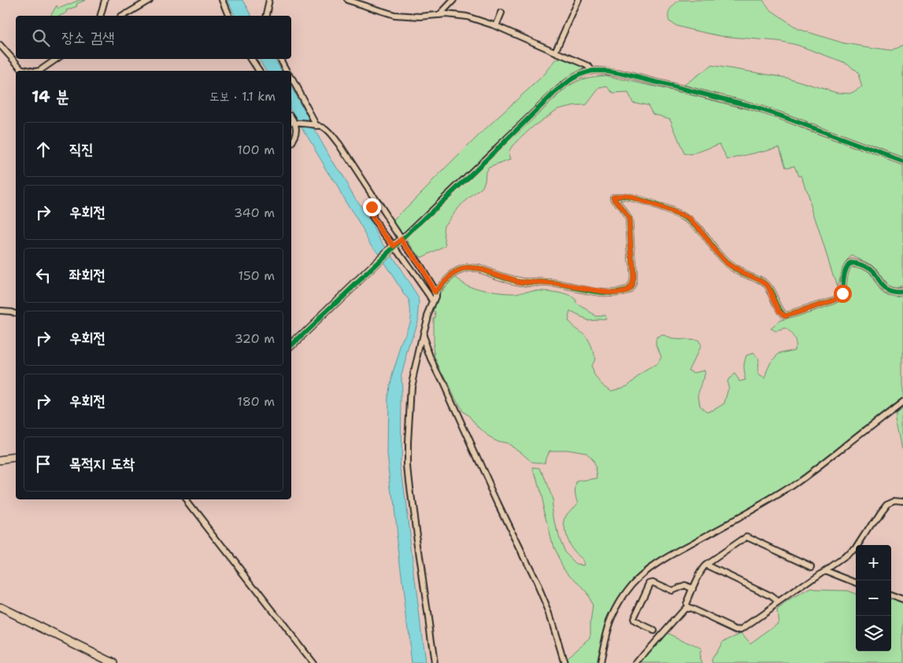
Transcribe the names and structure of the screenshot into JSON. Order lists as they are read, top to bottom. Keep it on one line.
{"page":{"search":"장소 검색","heading":["14 분","도보 · 1.1 km"],"list":[["직진","100 m"],["우회전","340 m"],["좌회전","150 m"],["우회전","320 m"],["우회전","180 m"],"목적지 도착"],"map_buttons":["+","−"]}}
